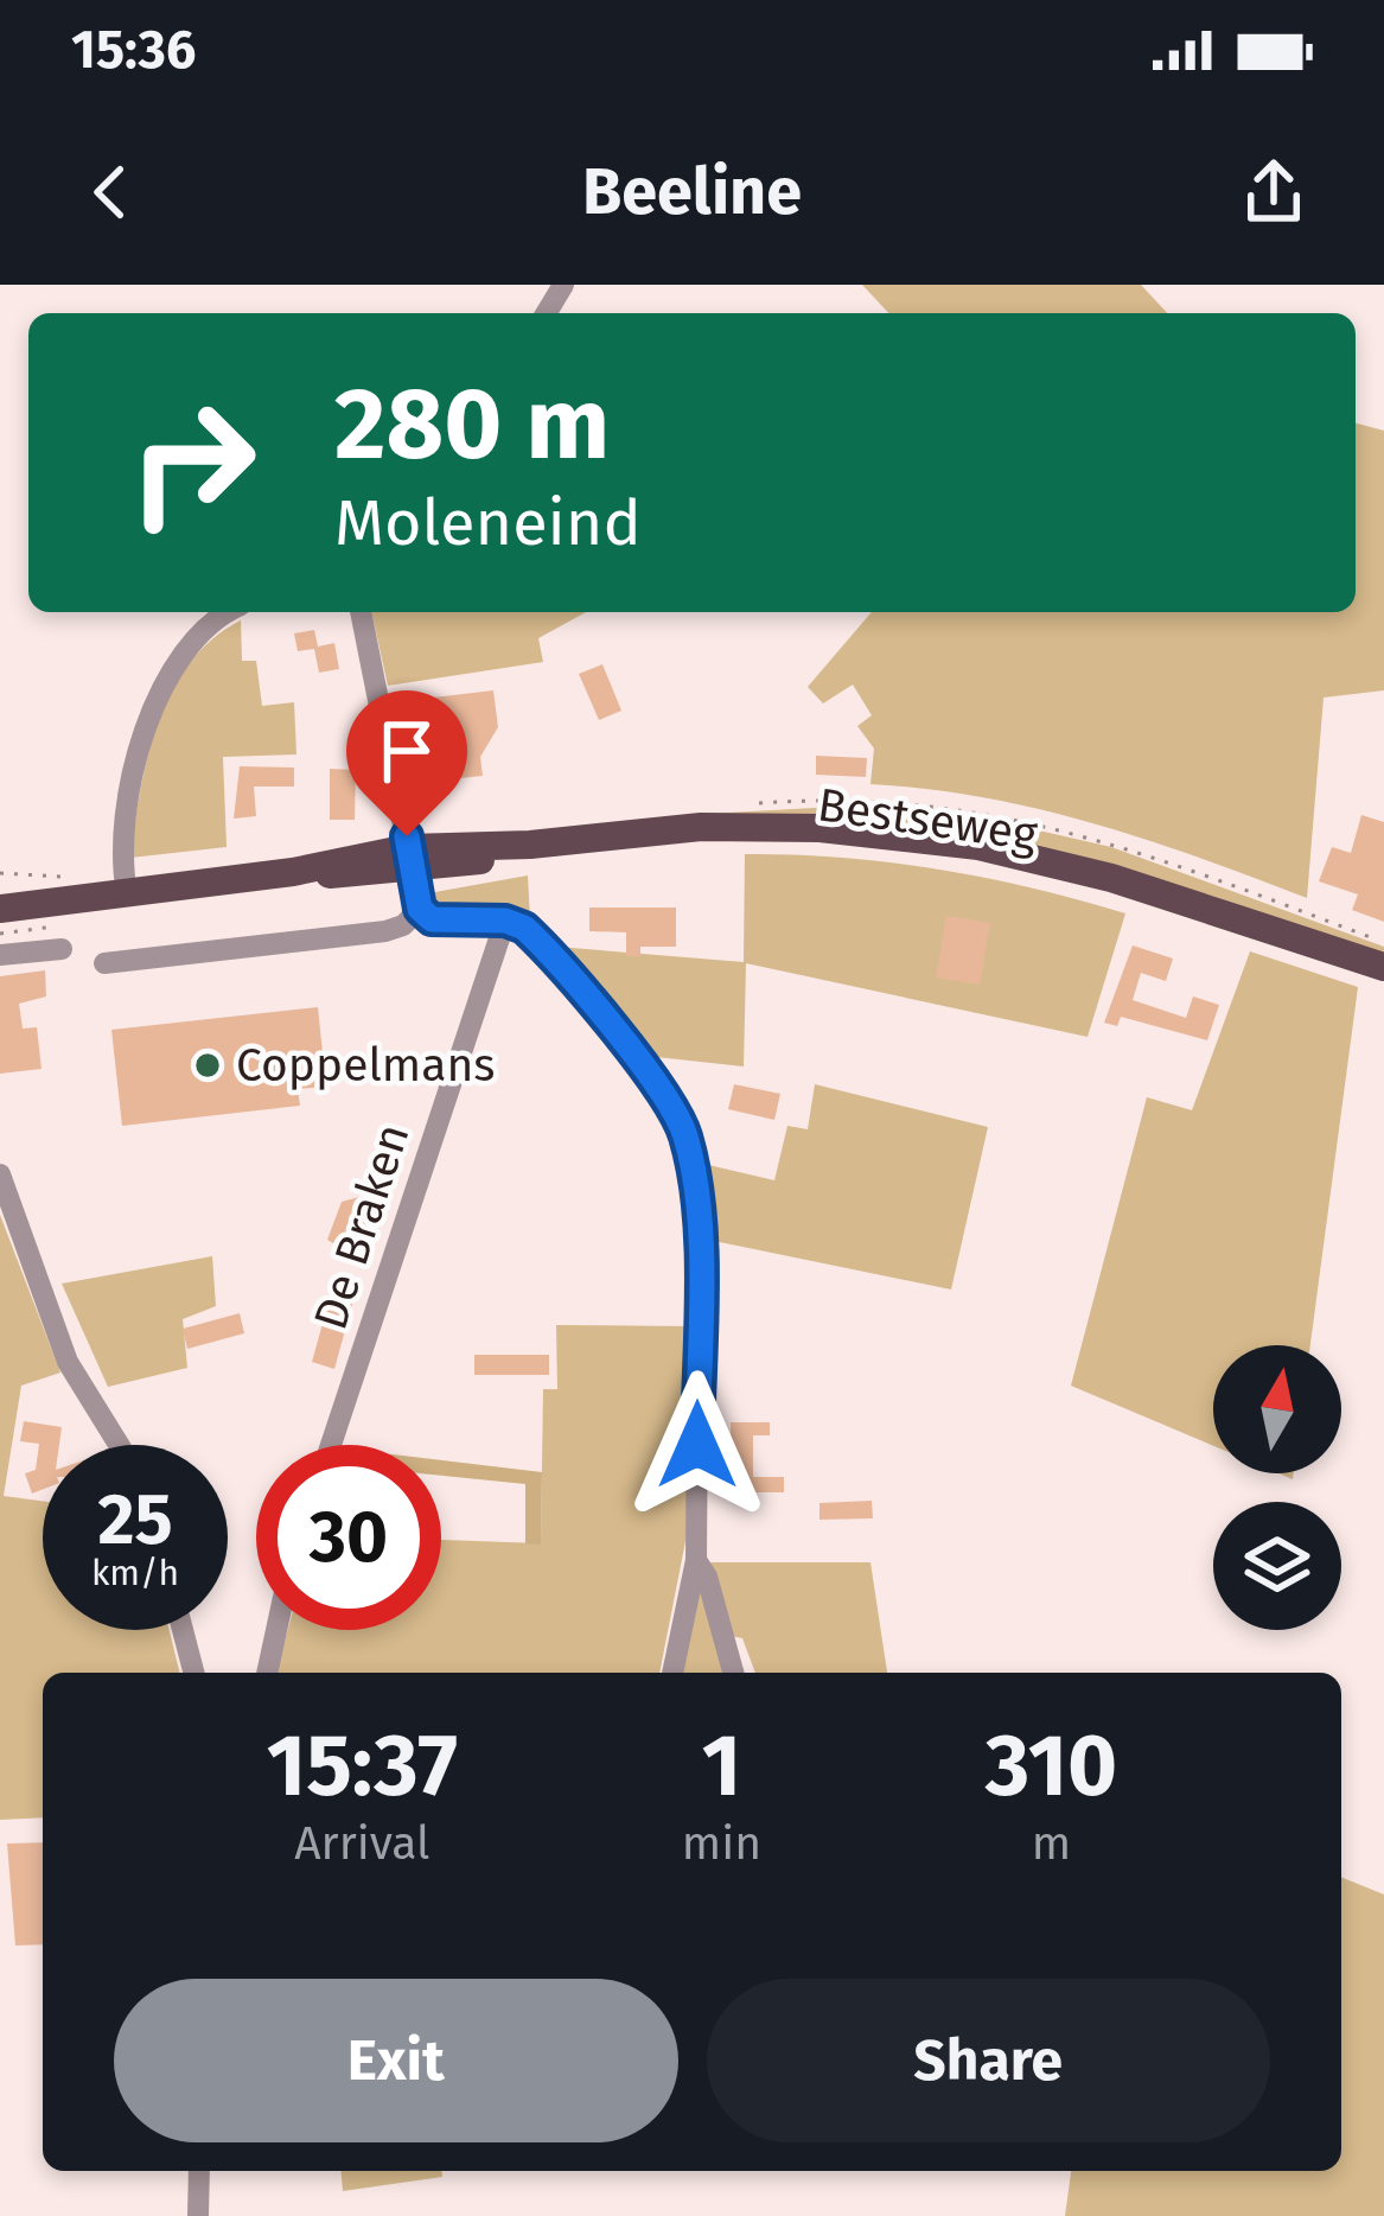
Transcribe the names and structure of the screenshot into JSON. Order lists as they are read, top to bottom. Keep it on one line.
{"streets":{"main road":["Bestseweg"],"street":["De Braken"]},"places":["Coppelmans"],"north":"top","page":{"status":"15:36","header":"Beeline","turn":["280 m","Moleneind"],"speed":"25 km/h","limit":"30","eta":["15:37","Arrival","1","min","310","m"],"buttons":["Exit","Share"]}}
